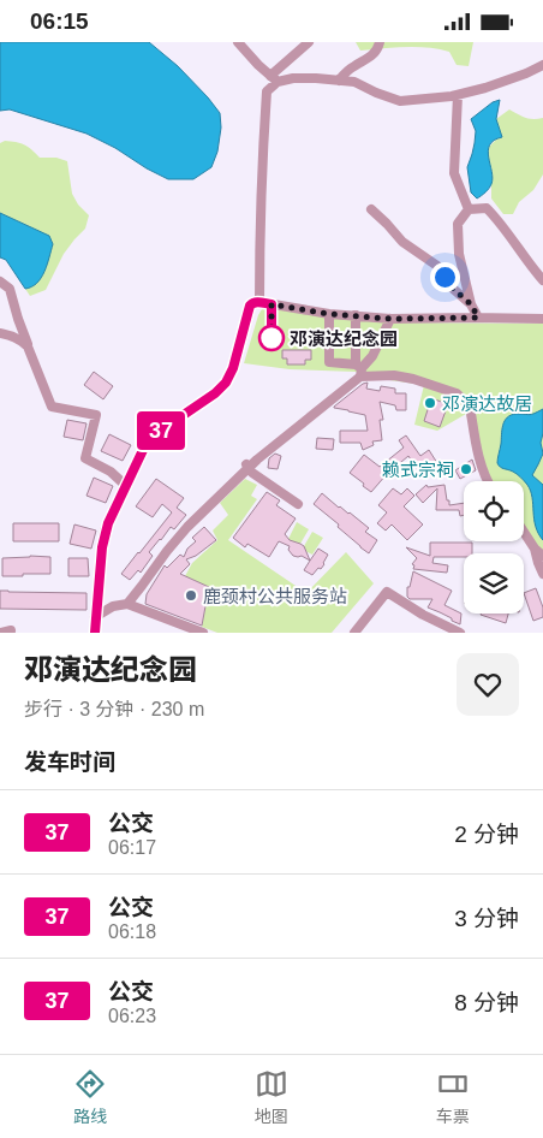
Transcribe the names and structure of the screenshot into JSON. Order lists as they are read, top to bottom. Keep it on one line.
{"places":["邓演达纪念园","邓演达故居","赖式宗祠","鹿颈村公共服务站"],"lines":["bus line 37"],"page":{"status":"06:15","on_map":"37","heading":[["邓演达纪念园","步行 · 3 分钟 · 230 m"],"发车时间"],"list":[{"mark":"37","name":"公交","note":"06:17","value":"2 分钟"},{"mark":"37","name":"公交","note":"06:18","value":"3 分钟"},{"mark":"37","name":"公交","note":"06:23","value":"8 分钟"}],"tabs":["路线","地图","车票"]}}
